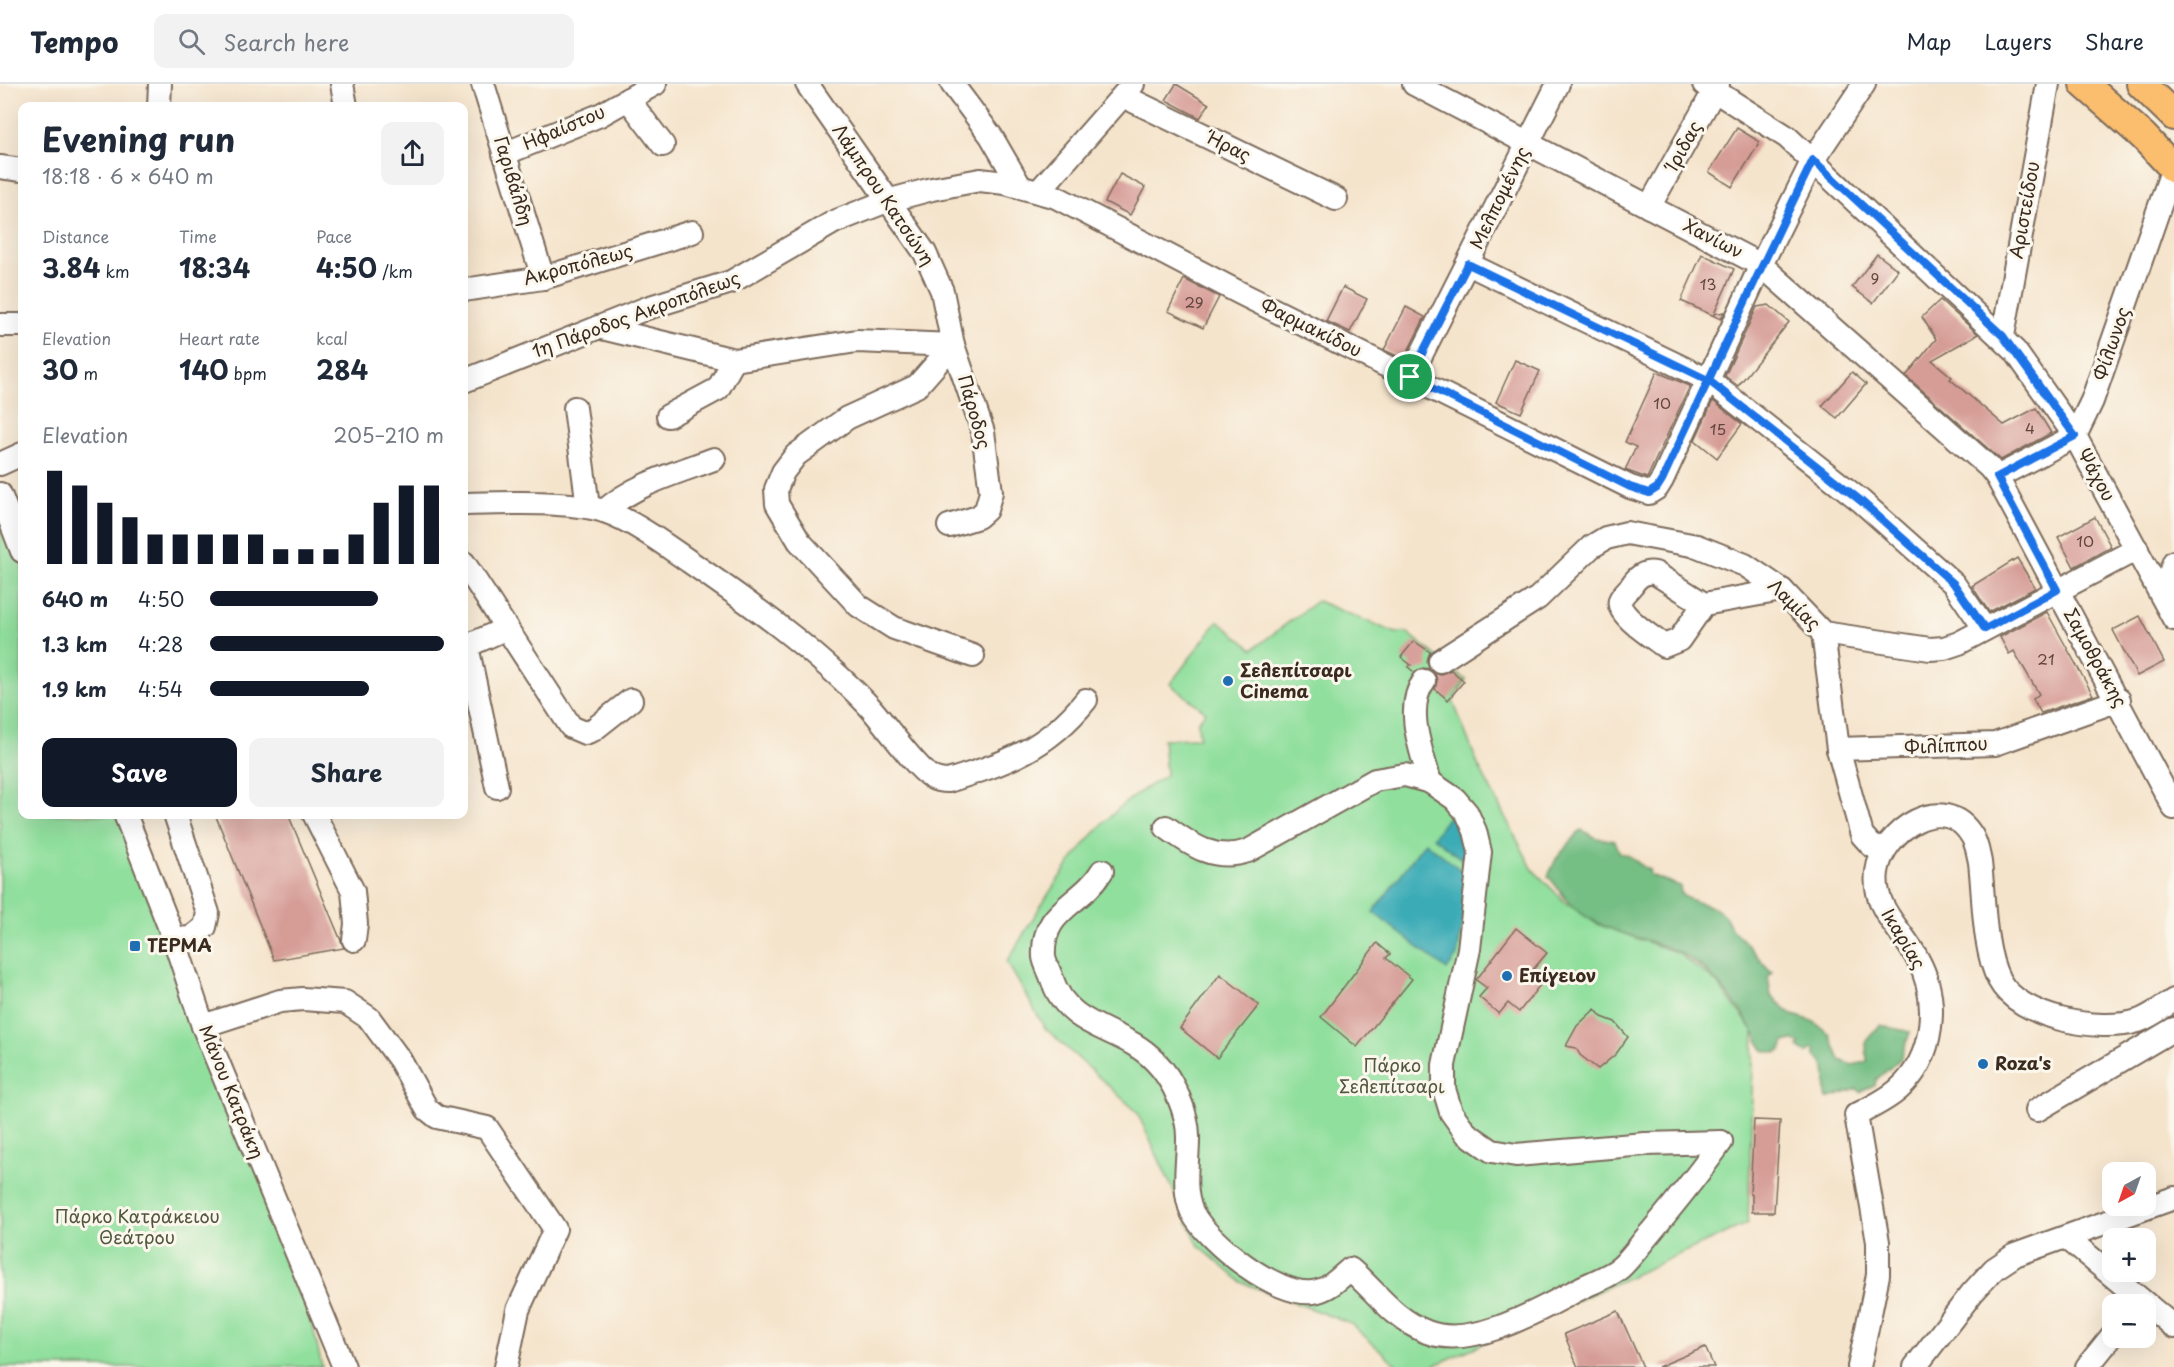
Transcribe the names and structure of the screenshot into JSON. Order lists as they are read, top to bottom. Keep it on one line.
{"streets":{"street":["Ηφαίστου","Ίριδας","Ήρας","Γαριβάλδη","Λάμπρου Κατσώνη","Μελπομένης","Αριστείδου","Χανίων","Ακροπόλεως","1η Πάροδος Ακροπόλεως","Φαρμακίδου","Φίλωνος","Πάροδος","Ψάχου","Λαμίας","Σαμοθράκης","Φιλίππου","Ικαρίας","Μάνου Κατράκη"]},"crossings":[["Ηφαίστου","Γαριβάλδη"],["Ίριδας","Χανίων"],["Ίριδας","Ψάχου"],["Γαριβάλδη","Ακροπόλεως"],["Λάμπρου Κατσώνη","1η Πάροδος Ακροπόλεως"],["Λάμπρου Κατσώνη","Πάροδος"],["Μελπομένης","Χανίων"],["Μελπομένης","Φαρμακίδου"],["Αριστείδου","Ψάχου"],["Χανίων","Σαμοθράκης"],["Φίλωνος","Ψάχου"],["Ψάχου","Λαμίας"],["Λαμίας","Σαμοθράκης"],["Σαμοθράκης","Φιλίππου"]],"parks":["Πάρκο Σελεπίτσαρι","Πάρκο Κατράκειου Θεάτρου"],"places":{"other":["Σελεπίτσαρι Cinema","Επίγειον","Roza's"],"transit":["ΤΕΡΜΑ"]},"house_numbers":["9","13","29","10","4","15","10","21"],"north":"bottom left","page":{"header":"Tempo","search":"Search here","nav":["Map","Layers","Share"],"heading":["Evening run","18:18 · 6 × 640 m"],"stats":[["Distance","3.84 km"],["Time","18:34"],["Pace","4:50 /km"],["Elevation","30 m"],["Heart rate","140 bpm"],["kcal","284"]],"chart":["Elevation","205–210 m"],"list":[{"name":"640 m","note":"4:50"},{"name":"1.3 km","note":"4:28"},{"name":"1.9 km","note":"4:54"}],"buttons":["Save","Share"],"map_buttons":["+","−"]}}
